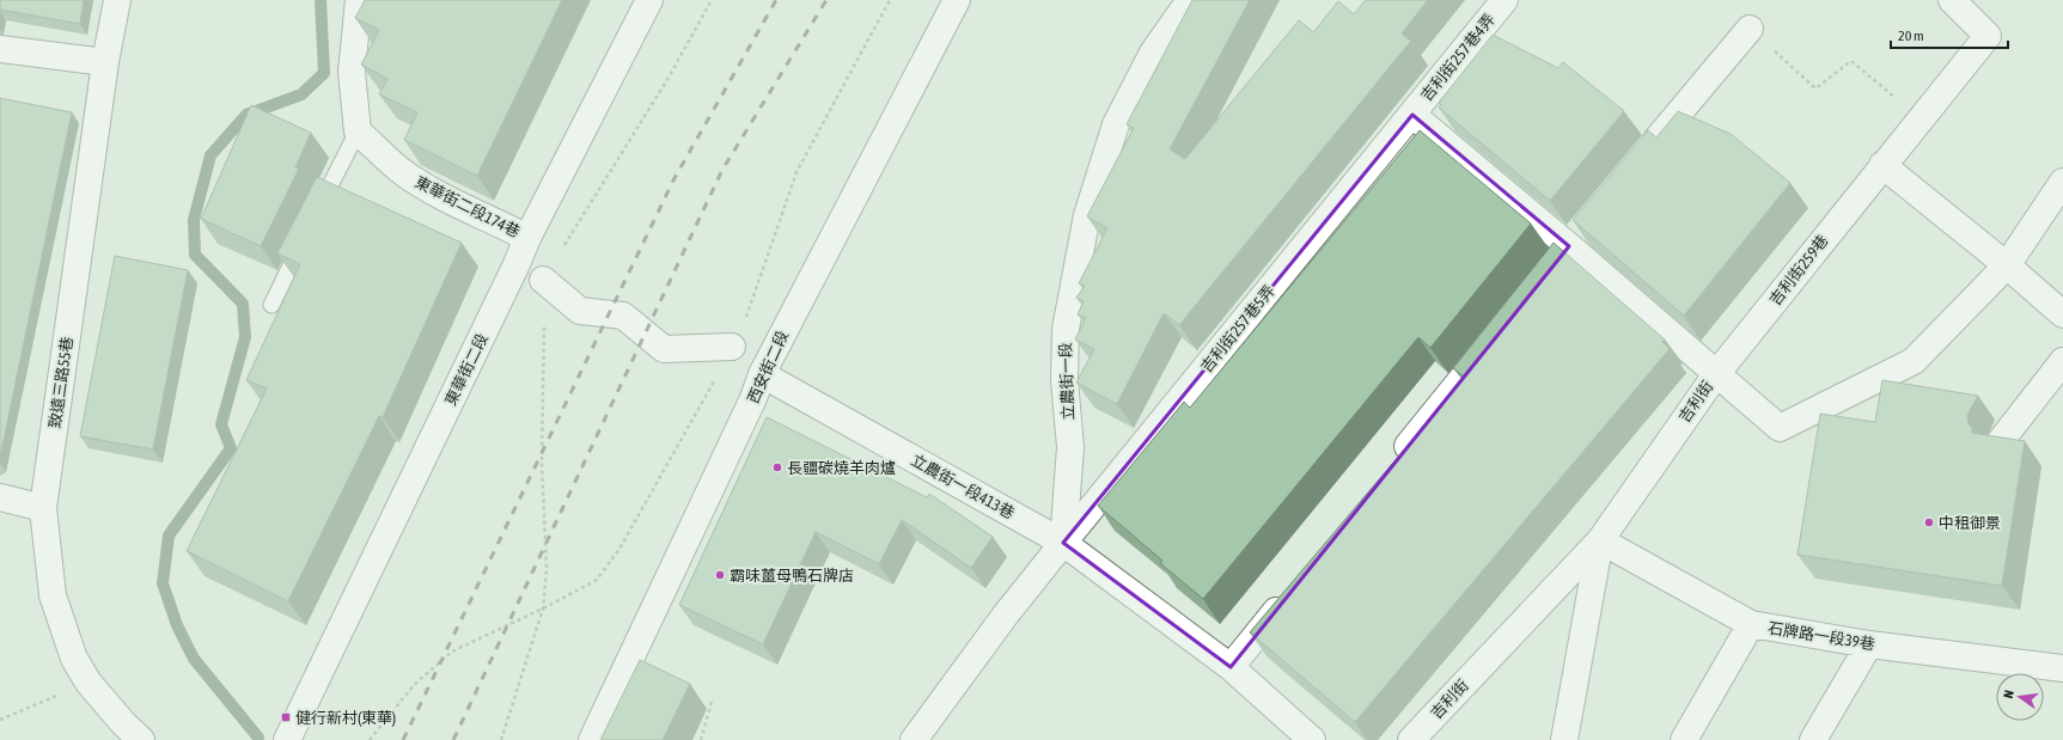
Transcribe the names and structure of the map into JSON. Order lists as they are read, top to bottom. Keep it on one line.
{"streets":{"street":["吉利街257巷4弄","東華街二段174巷","吉利街259巷","吉利街257巷5弄","西安街二段","東華街二段","立農街一段","致遠三路55巷","吉利街","立農街一段413巷","石牌路一段39巷"]},"crossings":[["吉利街257巷4弄","吉利街257巷5弄"],["東華街二段174巷","東華街二段"],["吉利街259巷","吉利街"],["吉利街257巷5弄","立農街一段"],["吉利街257巷5弄","立農街一段413巷"],["西安街二段","立農街一段413巷"],["立農街一段","立農街一段413巷"],["吉利街","石牌路一段39巷"]],"places":{"other":["長疆碳燒羊肉爐","中租御景","霸味薑母鴨石牌店"],"transit":["健行新村(東華)"]},"scale_bar":"20 m","north":"left"}
